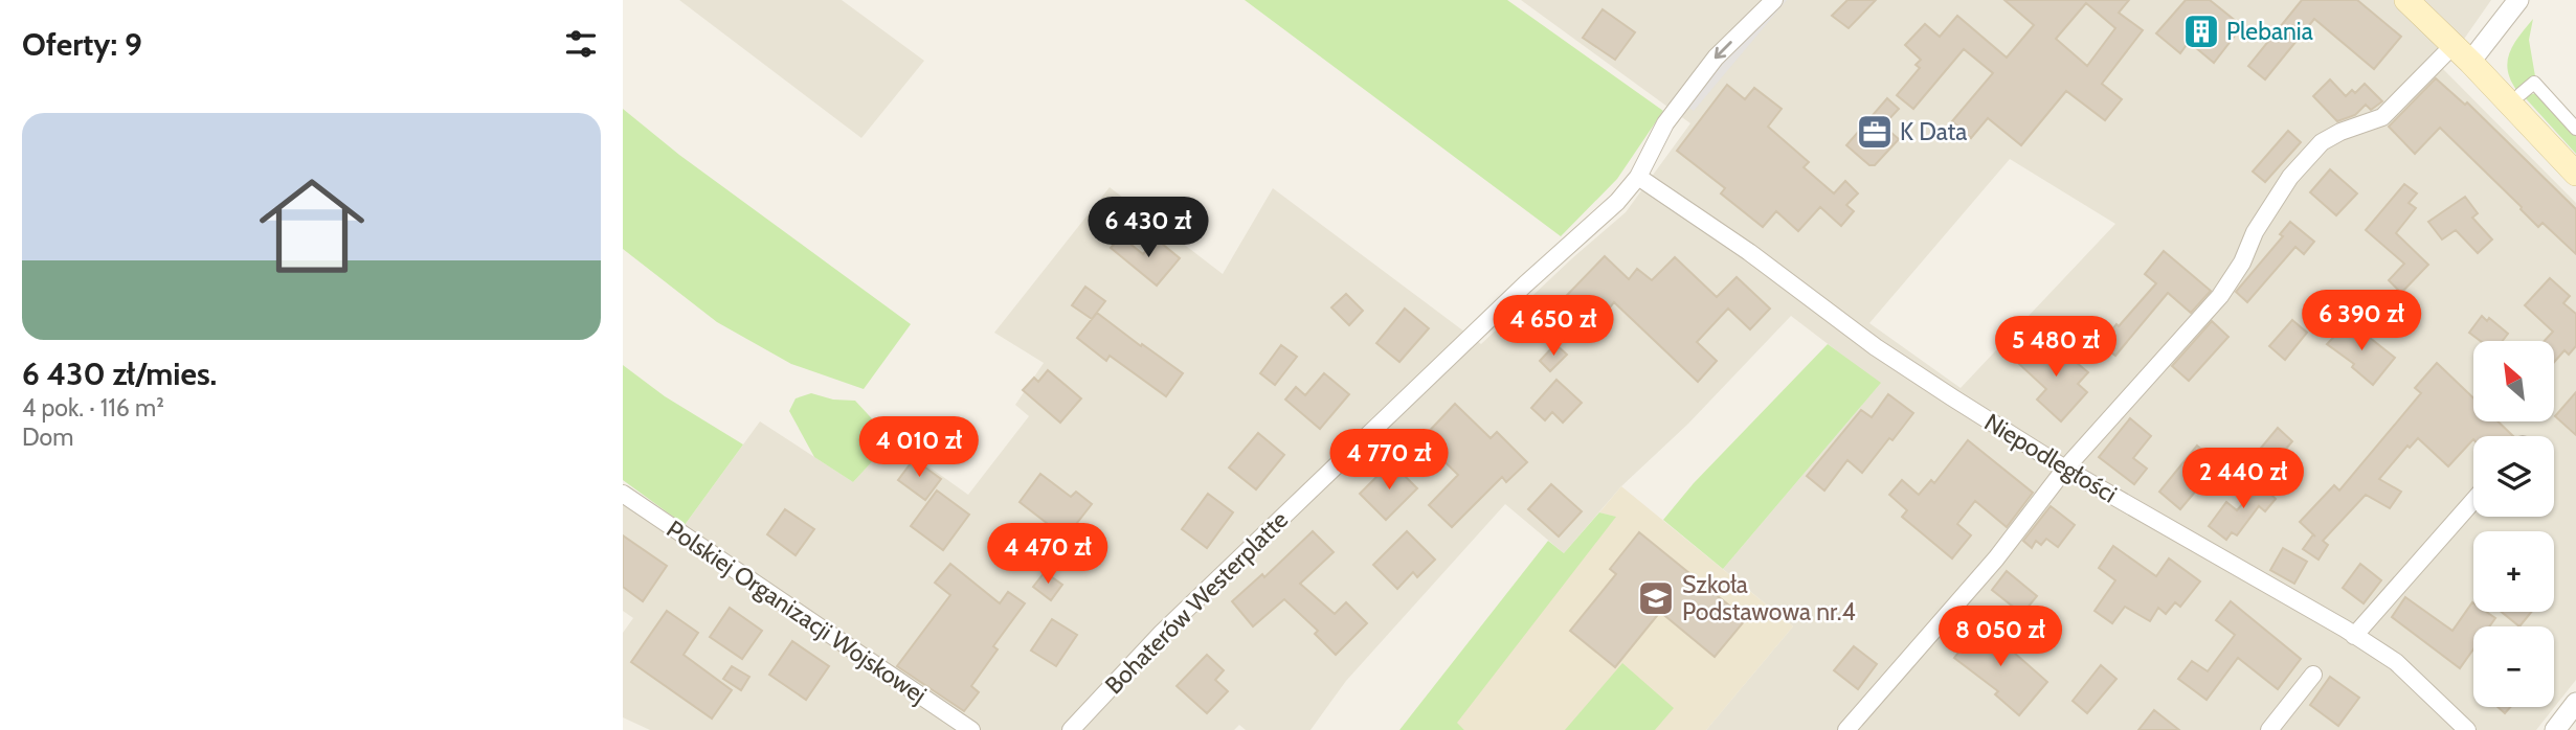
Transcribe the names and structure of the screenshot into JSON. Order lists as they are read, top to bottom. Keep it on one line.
{"streets":{"street":["Niepodległości","Bohaterów Westerplatte","Polskiej Organizacji Wojskowej"]},"crossings":[["Niepodległości","Bohaterów Westerplatte"]],"places":{"building":["Plebania"],"office":["K Data"],"school or university":["Szkoła Podstawowa nr.4"]},"north":"top left","page":{"heading":"Oferty: 9","list":[{"name":"6 430 zł/mies.","note":"4 pok. · 116 m² · Dom"}],"price":["6 430 zł","6 390 zł","4 650 zł","5 480 zł","4 010 zł","4 770 zł","2 440 zł","4 470 zł","8 050 zł"],"map_buttons":["+","−"]}}
